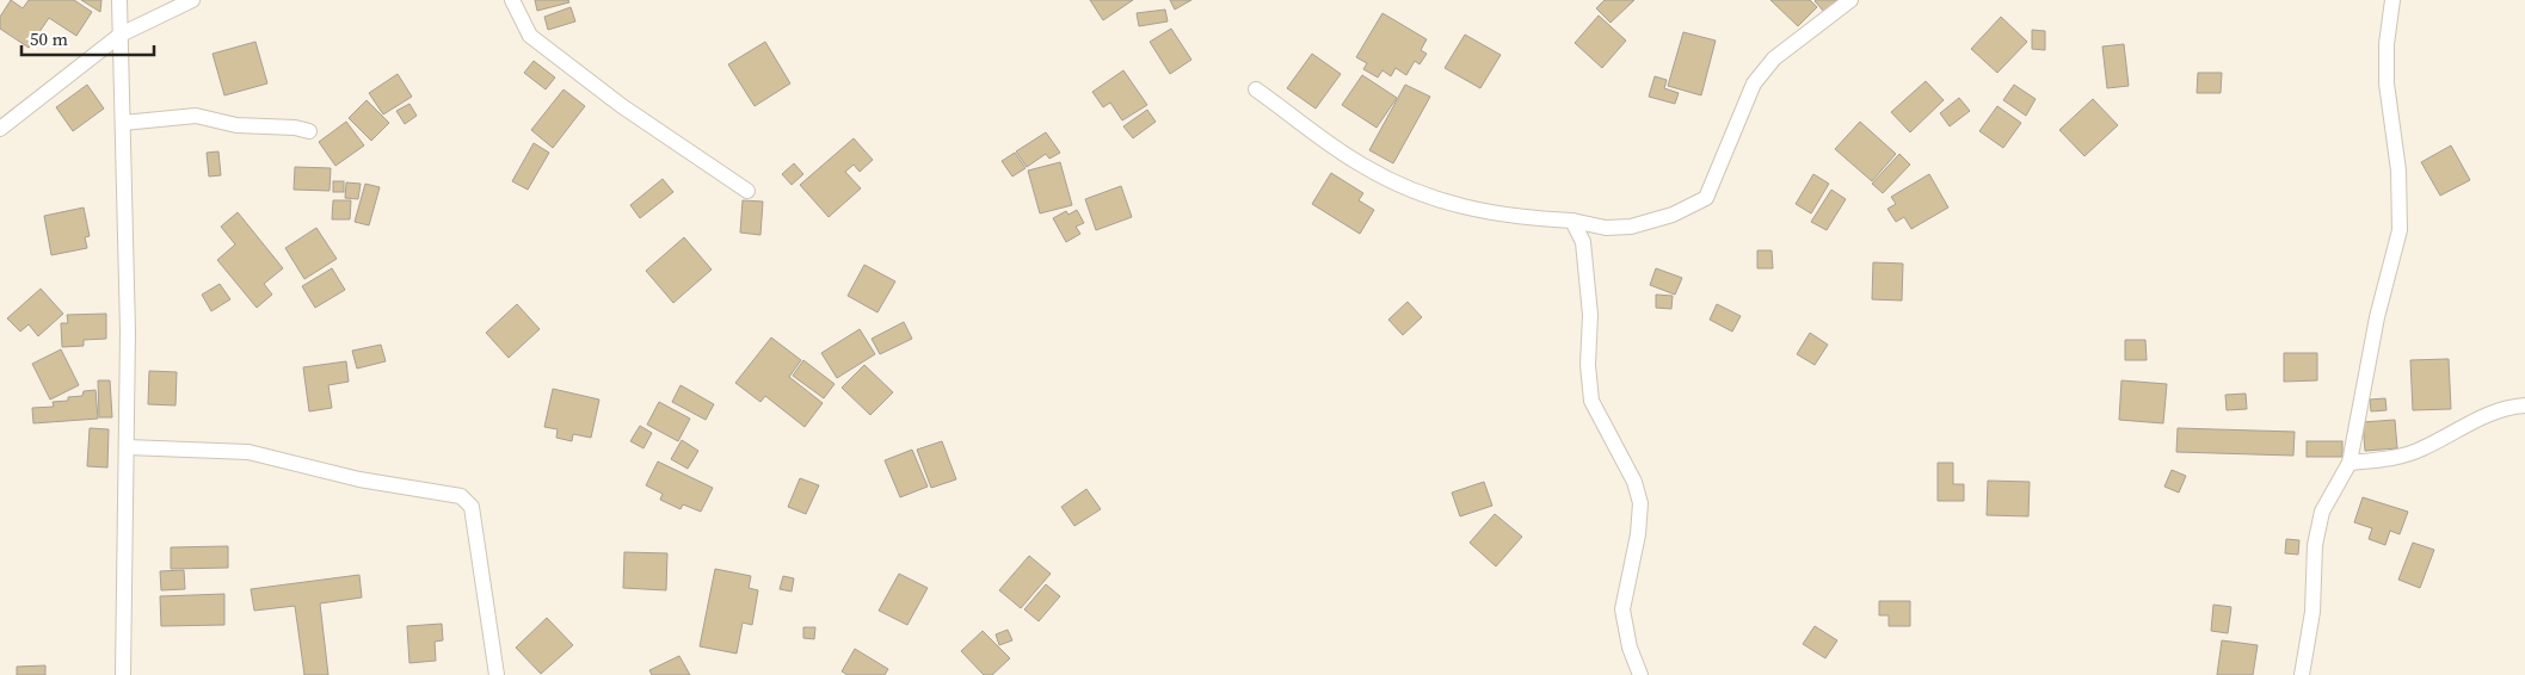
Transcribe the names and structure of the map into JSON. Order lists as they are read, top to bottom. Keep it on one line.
{"scale_bar":"50 m"}
